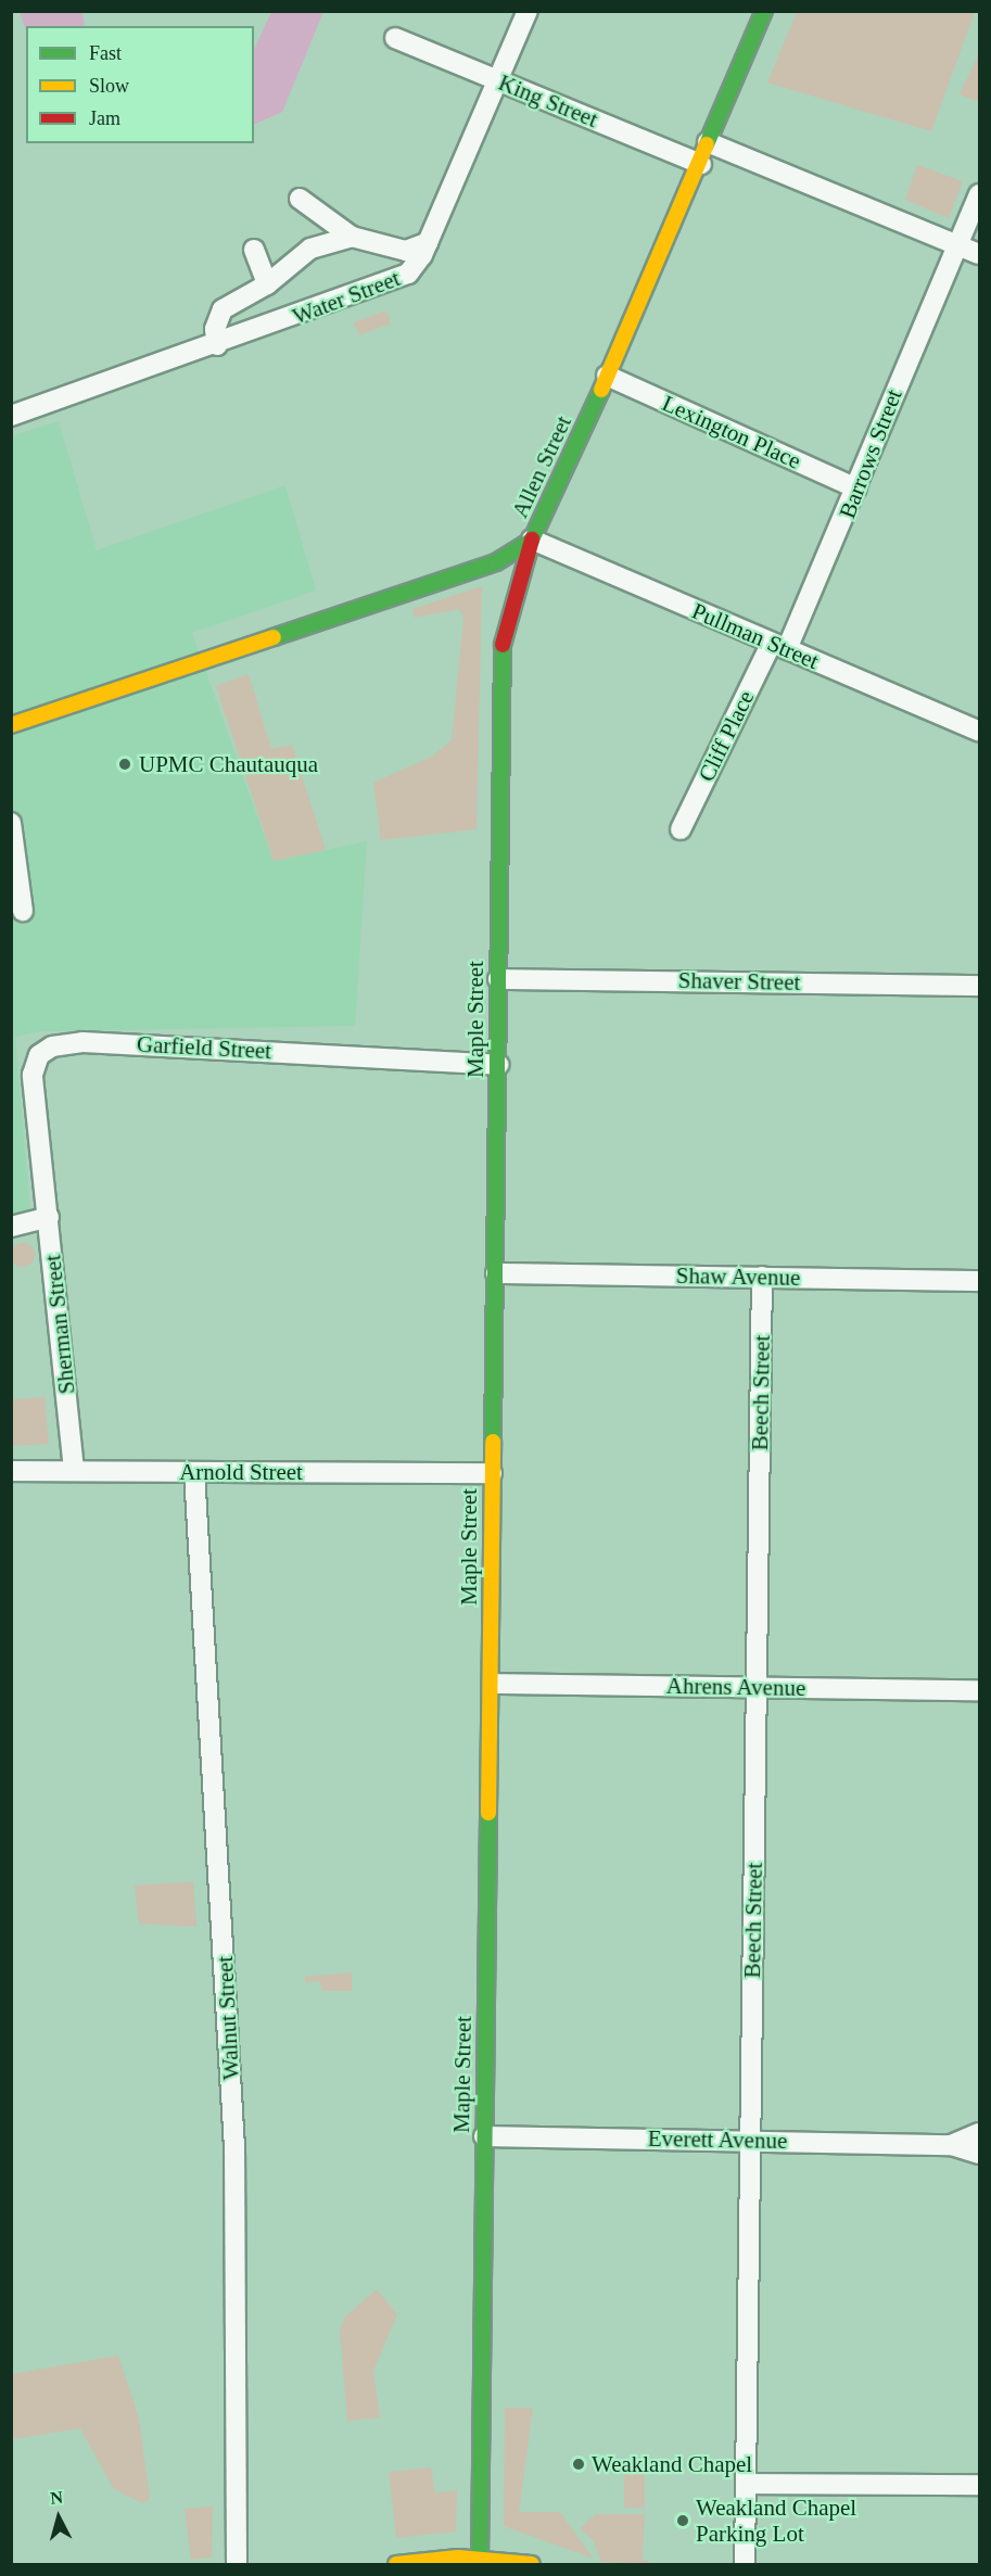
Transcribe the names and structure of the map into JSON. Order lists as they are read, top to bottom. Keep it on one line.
{"streets":{"street":["King Street","Water Street","Lexington Place","Barrows Street","Allen Street","Pullman Street","Cliff Place","Shaver Street","Maple Street","Garfield Street","Shaw Avenue","Sherman Street","Beech Street","Arnold Street","Ahrens Avenue","Walnut Street","Everett Avenue"]},"crossings":[["King Street","Water Street"],["King Street","Allen Street"],["Lexington Place","Barrows Street"],["Lexington Place","Allen Street"],["Barrows Street","Pullman Street"],["Barrows Street","Cliff Place"],["Allen Street","Pullman Street"],["Allen Street","Maple Street"],["Pullman Street","Cliff Place"],["Pullman Street","Maple Street"],["Shaver Street","Maple Street"],["Maple Street","Garfield Street"],["Maple Street","Shaw Avenue"],["Maple Street","Arnold Street"],["Maple Street","Ahrens Avenue"],["Maple Street","Everett Avenue"],["Garfield Street","Sherman Street"],["Shaw Avenue","Beech Street"],["Sherman Street","Arnold Street"],["Beech Street","Ahrens Avenue"],["Beech Street","Everett Avenue"],["Arnold Street","Walnut Street"]],"places":["UPMC Chautauqua","Weakland Chapel","Weakland Chapel Parking Lot"],"legend":["Fast","Slow","Jam"],"north":"top"}
